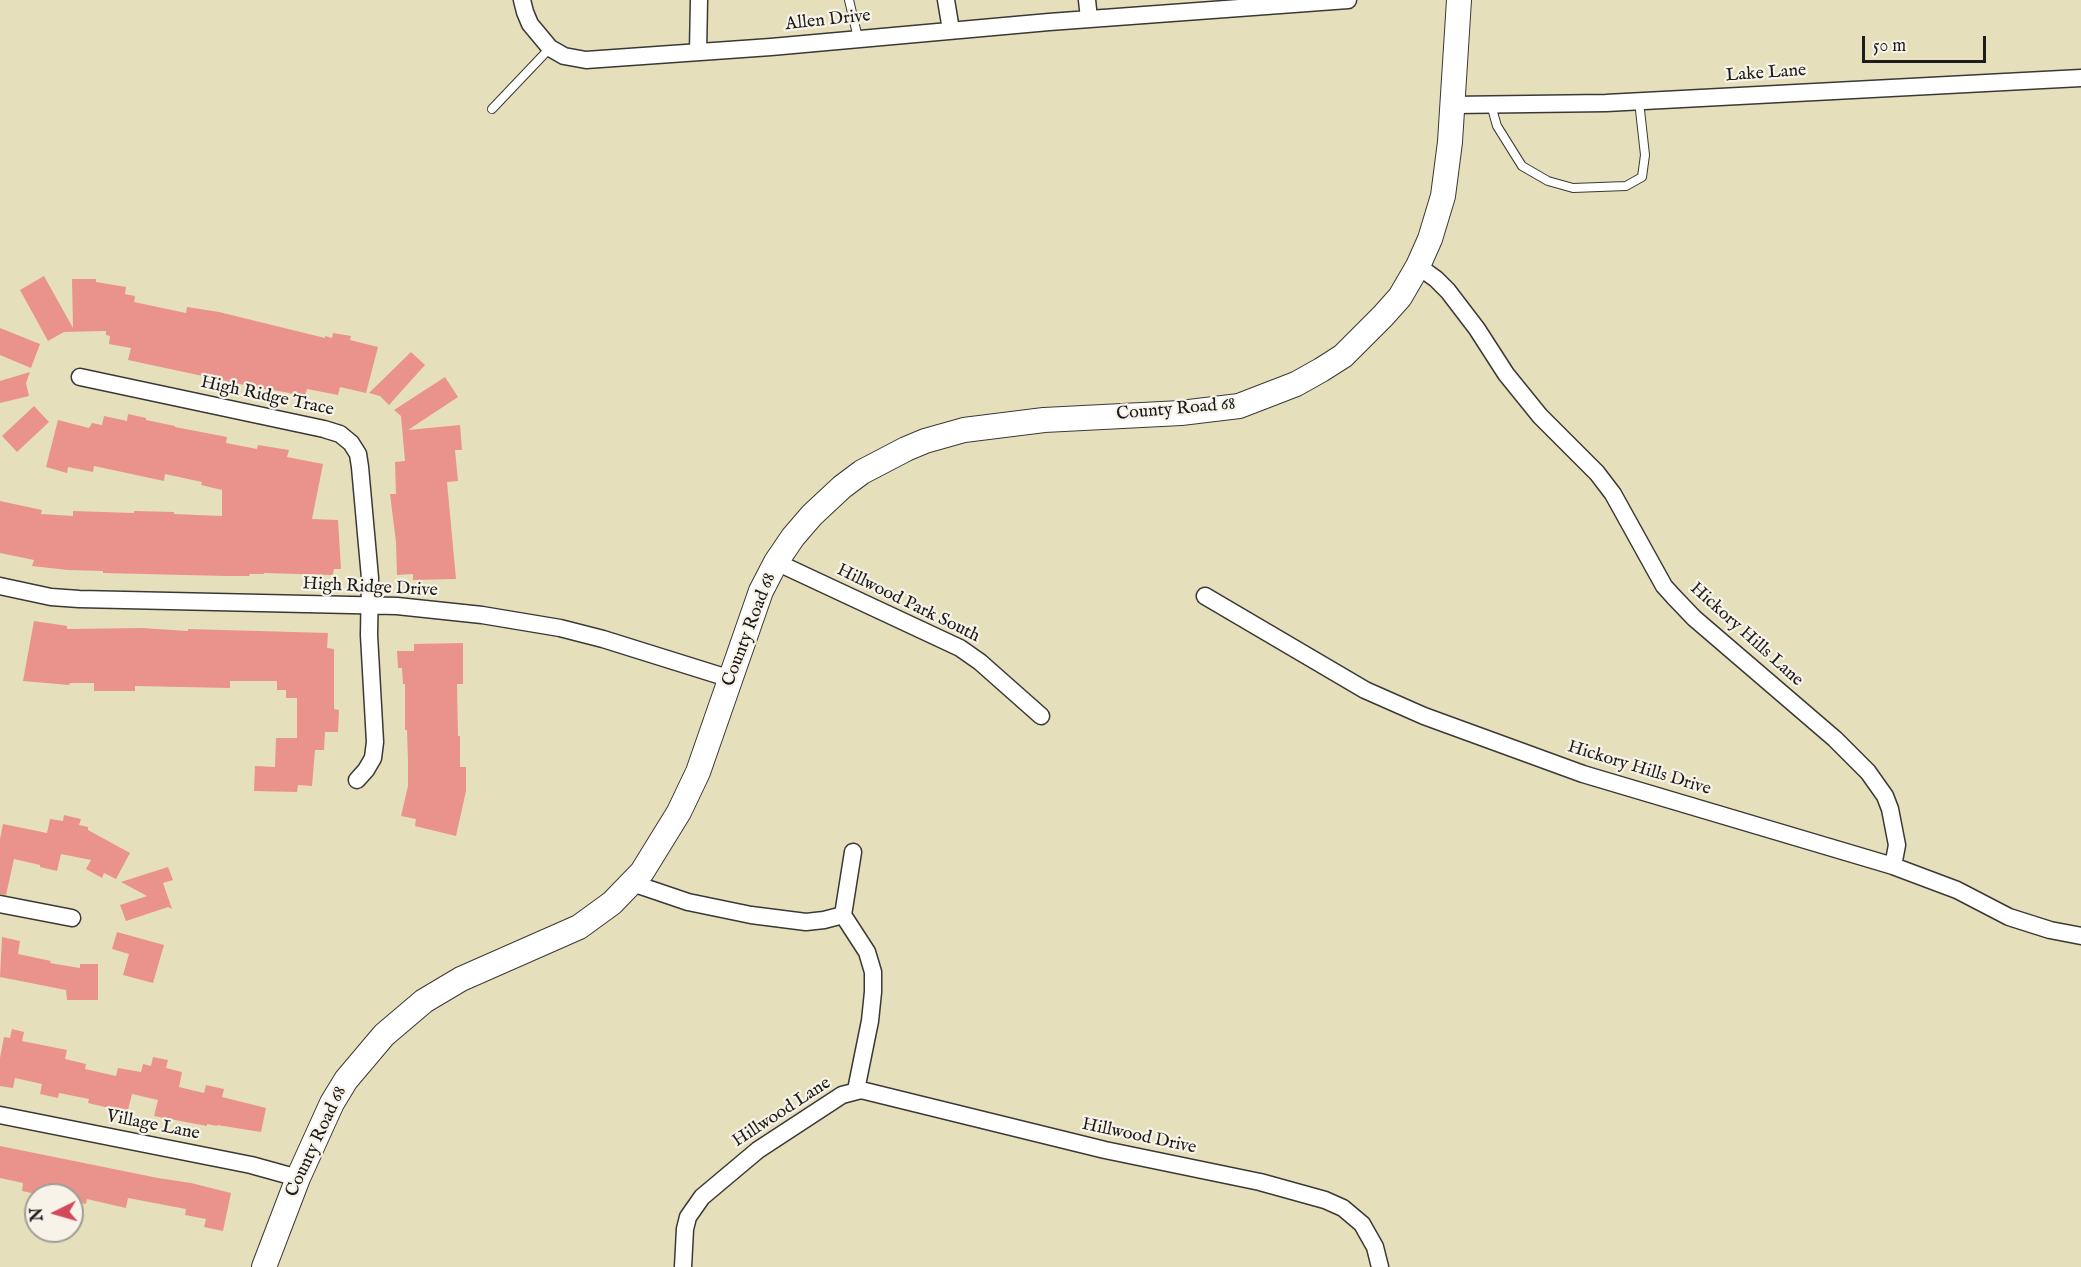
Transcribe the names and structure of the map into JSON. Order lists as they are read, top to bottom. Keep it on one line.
{"streets":{"street":["Allen Drive","Lake Lane","High Ridge Trace","County Road 68","High Ridge Drive","Hillwood Park South","Hickory Hills Lane","Hickory Hills Drive","Hillwood Lane","Village Lane","Hillwood Drive"]},"crossings":[["Lake Lane","County Road 68"],["High Ridge Trace","High Ridge Drive"],["County Road 68","High Ridge Drive"],["County Road 68","Hillwood Park South"],["County Road 68","Hickory Hills Lane"],["County Road 68","Village Lane"],["Hickory Hills Lane","Hickory Hills Drive"],["Hillwood Lane","Hillwood Drive"]],"scale_bar":"50 m","north":"left"}
